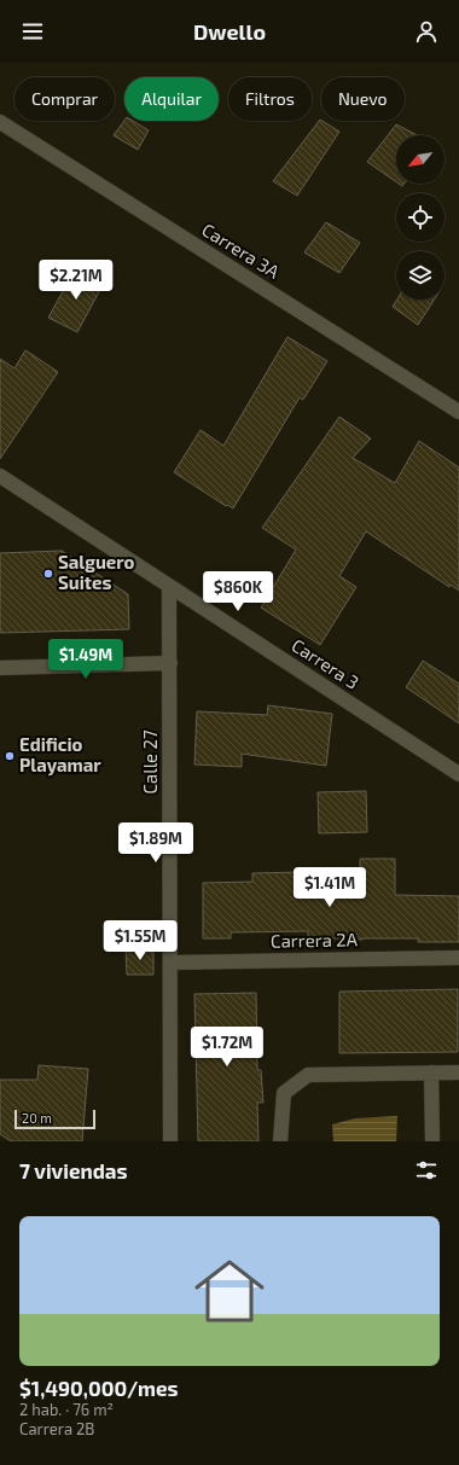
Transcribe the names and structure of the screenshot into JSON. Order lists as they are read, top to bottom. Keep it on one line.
{"streets":{"street":["Carrera 3A","Carrera 3","Calle 27","Carrera 2A"]},"crossings":[["Carrera 3","Calle 27"],["Calle 27","Carrera 2A"]],"places":["Salguero Suites","Edificio Playamar"],"scale_bar":"20 m","north":"bottom left","page":{"header":"Dwello","chip":["Comprar","Alquilar","Filtros","Nuevo"],"price":["$2.21M","$860K","$1.49M","$1.89M","$1.41M","$1.55M","$1.72M"],"scale":"20 m","heading":"7 viviendas","list":[{"name":"$1,490,000/mes","note":"2 hab. · 76 m² · Carrera 2B"}]}}
